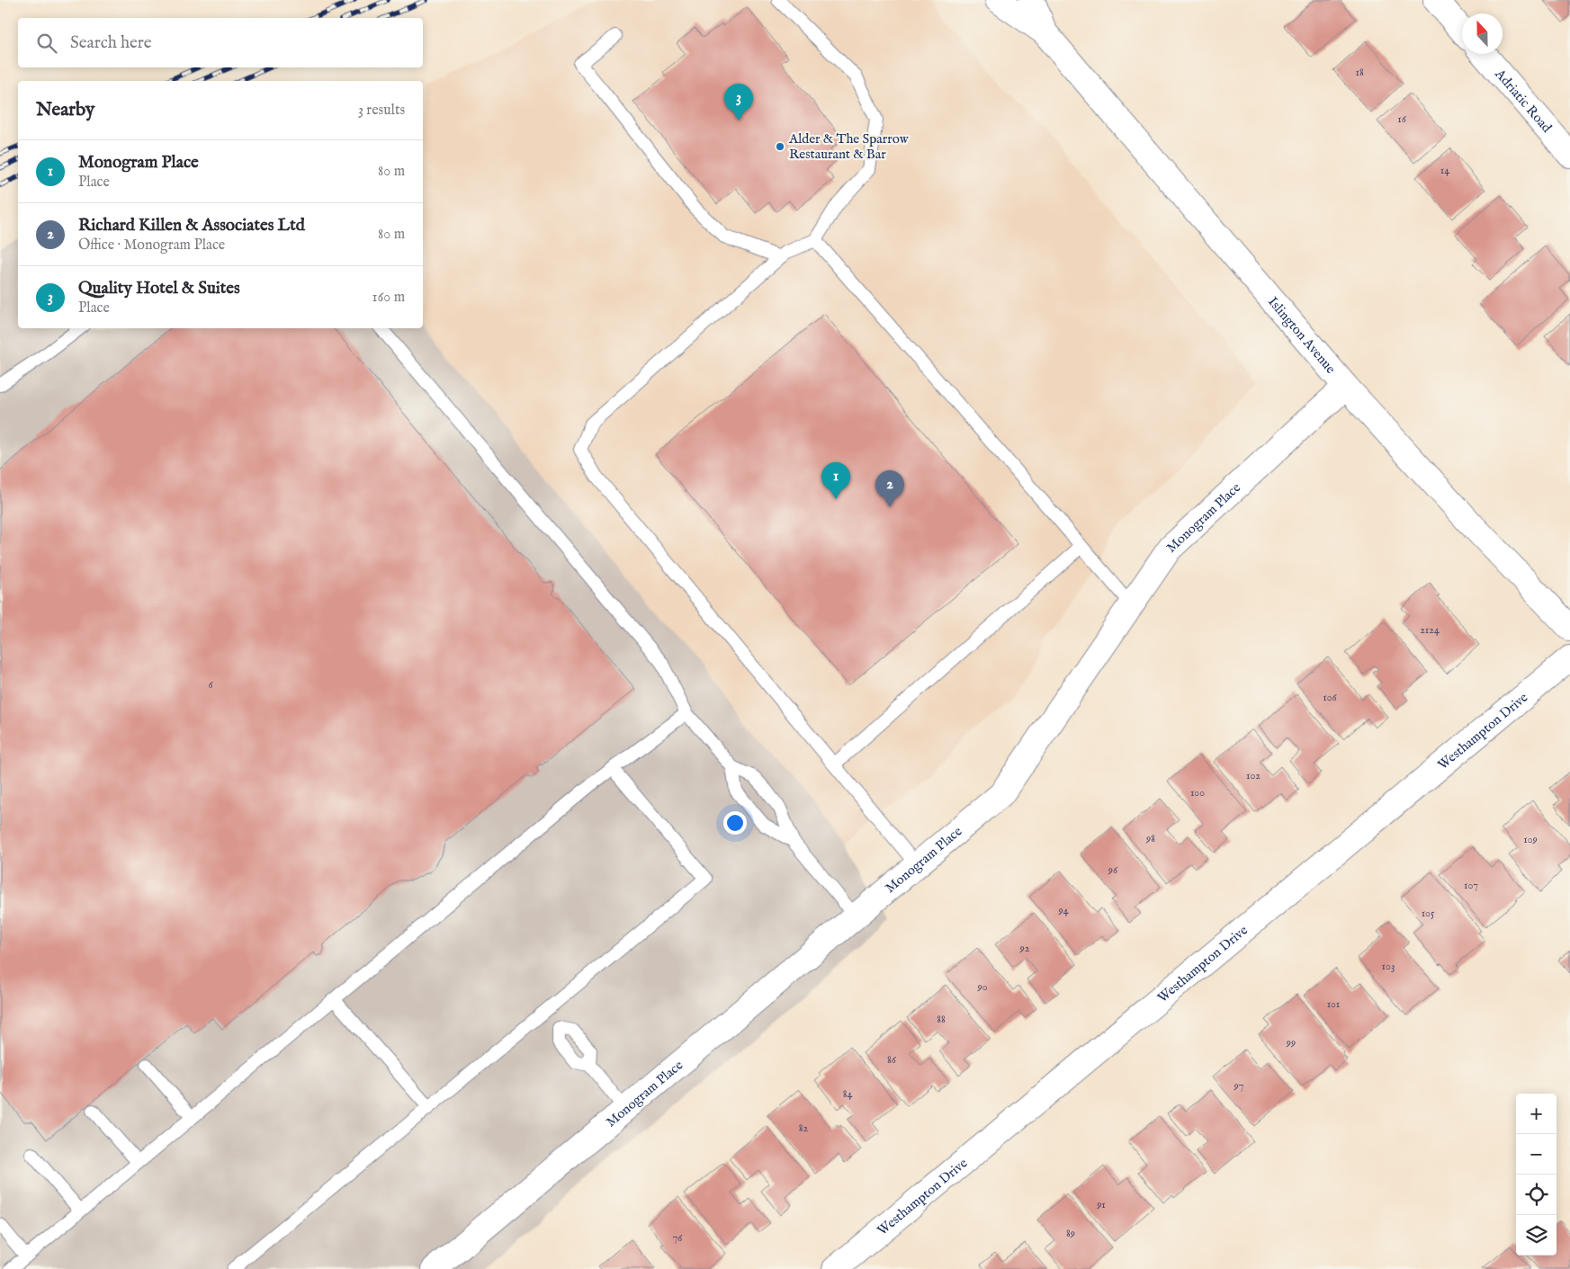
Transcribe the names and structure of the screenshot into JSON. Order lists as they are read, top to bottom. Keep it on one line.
{"streets":{"street":["Adriatic Road","Islington Avenue","Monogram Place","Westhampton Drive"]},"crossings":[["Islington Avenue","Monogram Place"]],"places":["Alder & The Sparrow Restaurant & Bar"],"house_numbers":["18","16","14","2124","6","106","102","100","98","109","96","107","94","105","92","103","90","101","88","99","86","97","84","82","91","89","76"],"north":"top","page":{"search":"Search here","heading":["Nearby","3 results"],"pins":["3","1","2"],"list":[{"mark":"1","name":"Monogram Place","note":"Place","value":"80 m"},{"mark":"2","name":"Richard Killen & Associates Ltd","note":"Office · Monogram Place","value":"80 m"},{"mark":"3","name":"Quality Hotel & Suites","note":"Place","value":"160 m"}],"map_buttons":["+","−"]}}
